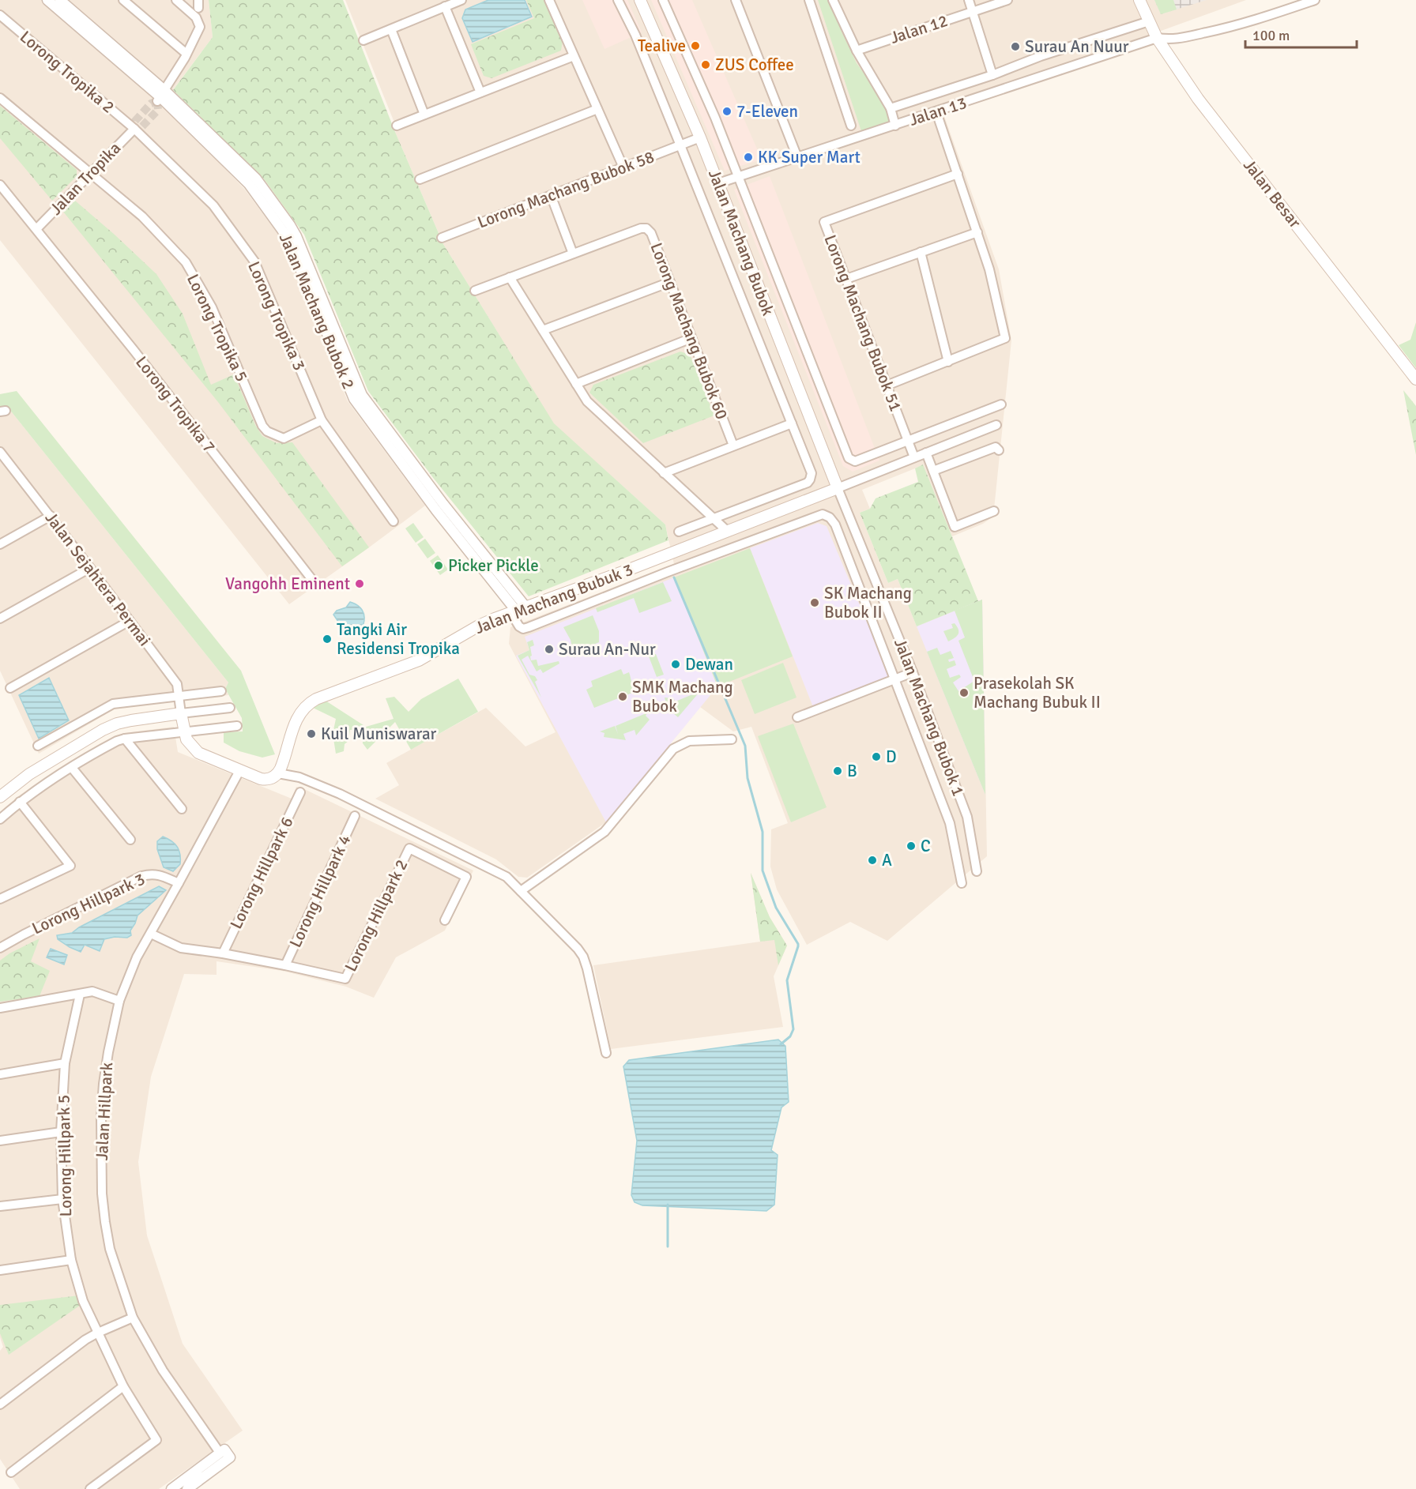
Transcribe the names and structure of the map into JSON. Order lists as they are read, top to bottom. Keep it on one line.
{"streets":{"main road":["Jalan Besar","Jalan Machang Bubok","Jalan Machang Bubuk 3"],"street":["Jalan 12","Lorong Tropika 2","Jalan 13","Jalan Tropika","Lorong Machang Bubok 58","Jalan Machang Bubok 2","Lorong Tropika 3","Lorong Machang Bubok 51","Lorong Tropika 5","Lorong Machang Bubok 60","Lorong Tropika 7","Jalan Sejahtera Permai","Jalan Machang Bubok 1","Lorong Hillpark 6","Lorong Hillpark 4","Lorong Hillpark 3","Lorong Hillpark 2","Jalan Hillpark","Lorong Hillpark 5"]},"crossings":[["Lorong Tropika 2","Jalan Tropika"],["Lorong Tropika 2","Lorong Tropika 3"],["Jalan 13","Jalan Besar"],["Jalan 13","Jalan Machang Bubok"],["Jalan Tropika","Lorong Tropika 3"],["Jalan Tropika","Lorong Tropika 5"],["Jalan Tropika","Lorong Tropika 7"],["Lorong Machang Bubok 58","Jalan Machang Bubok"],["Jalan Machang Bubok","Jalan Machang Bubuk 3"],["Jalan Machang Bubok","Jalan Machang Bubok 1"],["Jalan Machang Bubok 2","Jalan Machang Bubuk 3"],["Lorong Tropika 3","Lorong Tropika 5"],["Lorong Machang Bubok 51","Jalan Machang Bubuk 3"],["Jalan Machang Bubuk 3","Jalan Machang Bubok 1"],["Lorong Hillpark 6","Lorong Hillpark 2"],["Lorong Hillpark 4","Lorong Hillpark 2"],["Lorong Hillpark 3","Jalan Hillpark"],["Lorong Hillpark 2","Jalan Hillpark"]],"places":["Tealive","Surau An Nuur","ZUS Coffee","7-Eleven","KK Super Mart","Picker Pickle","Vangohh Eminent","SK Machang Bubok II","Tangki Air Residensi Tropika","Surau An-Nur","Dewan","Prasekolah SK Machang Bubuk II","SMK Machang Bubok","Kuil Muniswarar","D","B","C","A"],"scale_bar":"100 m"}
